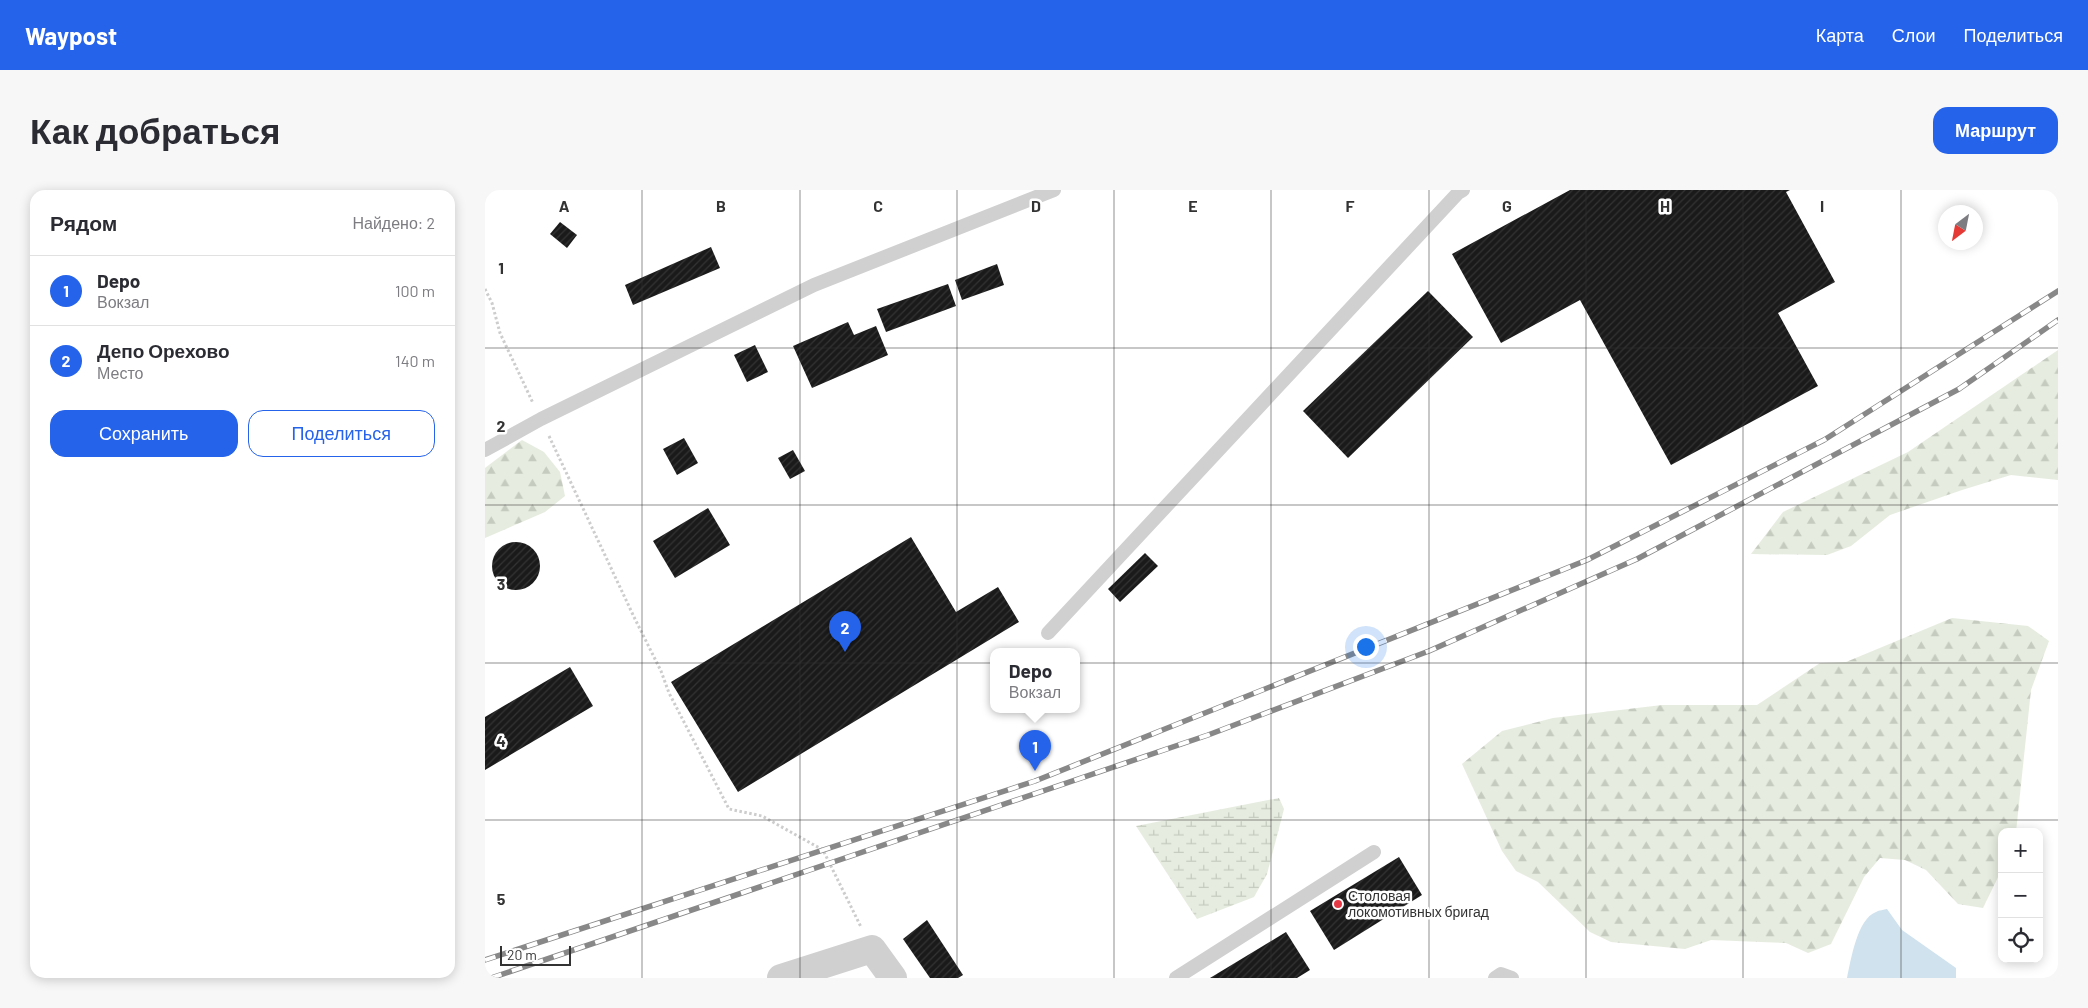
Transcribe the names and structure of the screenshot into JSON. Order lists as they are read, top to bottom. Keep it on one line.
{"places":["Столовая локомотивных бригад"],"scale_bar":"20 m","north":"bottom left","page":{"header":"Waypost","nav":["Карта","Слои","Поделиться"],"buttons":["Маршрут",["Сохранить","Поделиться"]],"title":"Как добраться","heading":["Рядом","Найдено: 2"],"list":[{"mark":"1","name":"Depo","note":"Вокзал","value":"100 m"},{"mark":"2","name":"Депо Орехово","note":"Место","value":"140 m"}],"pins":["2","1"],"popup":["Depo","Вокзал"],"map_buttons":["+","−"],"scale":"20 m"},"grid":{"columns":["A","B","C","D","E","F","G","H","I"],"rows":["1","2","3","4","5"]}}
